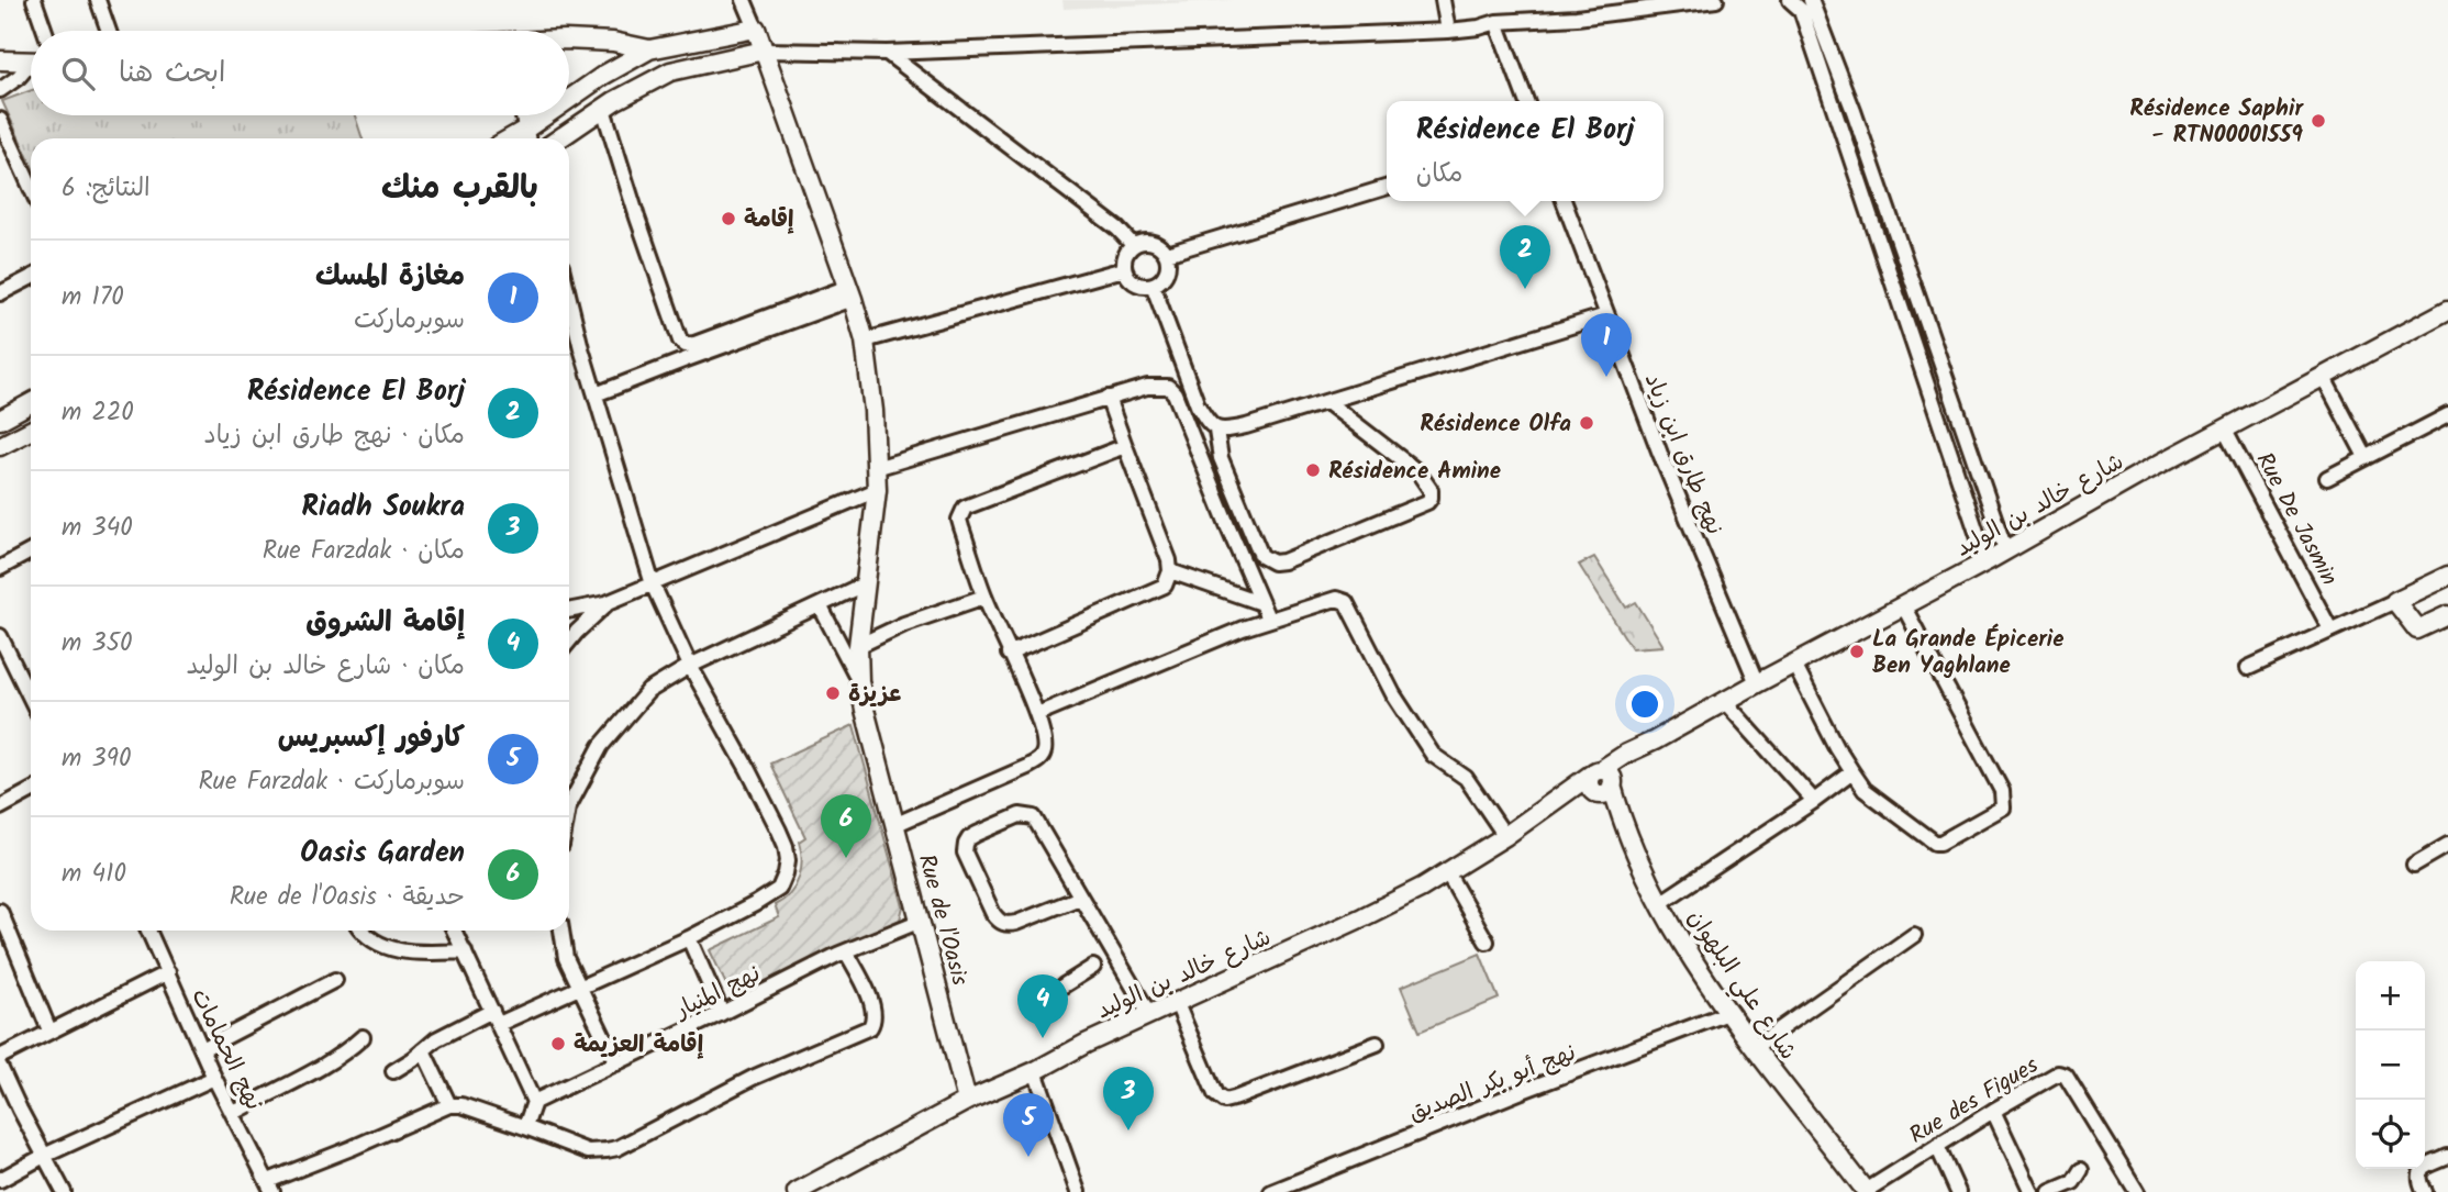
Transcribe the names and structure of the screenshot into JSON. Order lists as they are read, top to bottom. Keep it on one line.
{"streets":{"street":["نهج طارق ابن زياد","شارع خالد بن الوليد","Rue De Jasmin","Rue de l'Oasis","شارع علي البلهوان","نهج المنيار","نهج الحمامات","نهج أبو بكر الصديق","Rue des Figues"]},"crossings":[["نهج طارق ابن زياد","شارع خالد بن الوليد"],["شارع خالد بن الوليد","Rue De Jasmin"],["شارع خالد بن الوليد","Rue de l'Oasis"],["شارع خالد بن الوليد","شارع علي البلهوان"],["Rue de l'Oasis","نهج المنيار"],["شارع علي البلهوان","نهج أبو بكر الصديق"],["شارع علي البلهوان","Rue des Figues"]],"places":["Résidence Saphir - RTN00001559","إقامة","Résidence Olfa","Résidence Amine","La Grande Épicerie Ben Yaghlane","عزيزة","إقامة العزيمة"],"page":{"search":"ابحث هنا","popup":["Résidence El Borj","مكان"],"heading":["بالقرب منك","النتائج: 6"],"pins":["2","1","6","4","3","5"],"list":[{"mark":"1","name":"مغازة المسك","note":"سوبرماركت","value":"170 m"},{"mark":"2","name":"Résidence El Borj","note":"مكان · نهج طارق ابن زياد","value":"220 m"},{"mark":"3","name":"Riadh Soukra","note":"مكان · Rue Farzdak","value":"340 m"},{"mark":"4","name":"إقامة الشروق","note":"مكان · شارع خالد بن الوليد","value":"350 m"},{"mark":"5","name":"كارفور إكسبريس","note":"سوبرماركت · Rue Farzdak","value":"390 m"},{"mark":"6","name":"Oasis Garden","note":"حديقة · Rue de l'Oasis","value":"410 m"}],"map_buttons":["+","−"]}}
